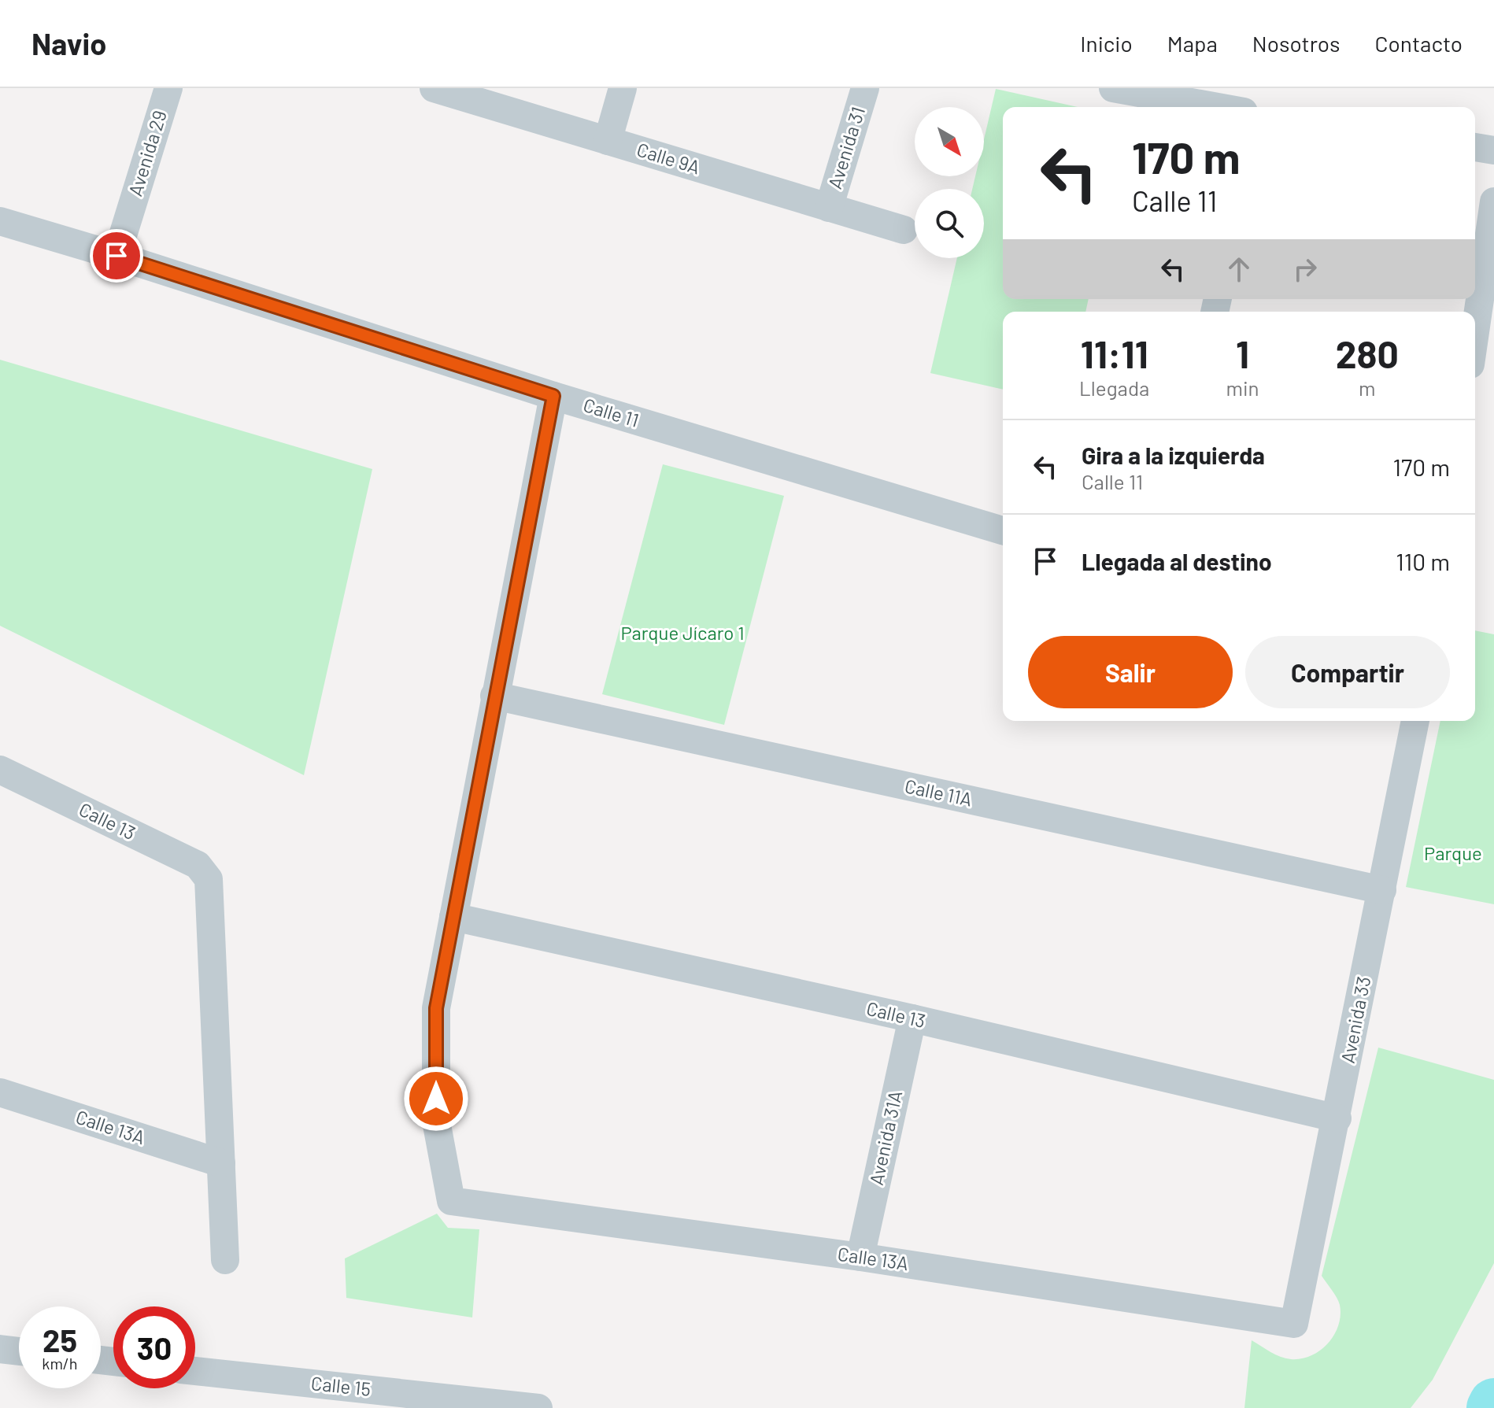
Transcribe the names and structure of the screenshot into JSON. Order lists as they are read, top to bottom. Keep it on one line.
{"streets":{"street":["Avenida 31","Avenida 29","Calle 9A","Calle 11","Calle 11A","Calle 13","Avenida 33","Calle 13A","Avenida 31A","Calle 15"]},"crossings":[["Avenida 31","Calle 9A"],["Avenida 29","Calle 11"],["Calle 11A","Avenida 33"],["Calle 13","Avenida 33"],["Calle 13","Calle 13A"],["Calle 13","Avenida 31A"],["Avenida 33","Calle 13A"],["Calle 13A","Avenida 31A"]],"parks":["Parque Jícaro 1","Parque"],"north":"bottom right","page":{"header":"Navio","nav":["Inicio","Mapa","Nosotros","Contacto"],"turn":["170 m","Calle 11"],"eta":["11:11","Llegada","1","min","280","m"],"list":[{"name":"Gira a la izquierda","note":"Calle 11","value":"170 m"},{"name":"Llegada al destino","value":"110 m"}],"buttons":["Salir","Compartir"],"speed":"25 km/h","limit":"30"}}
